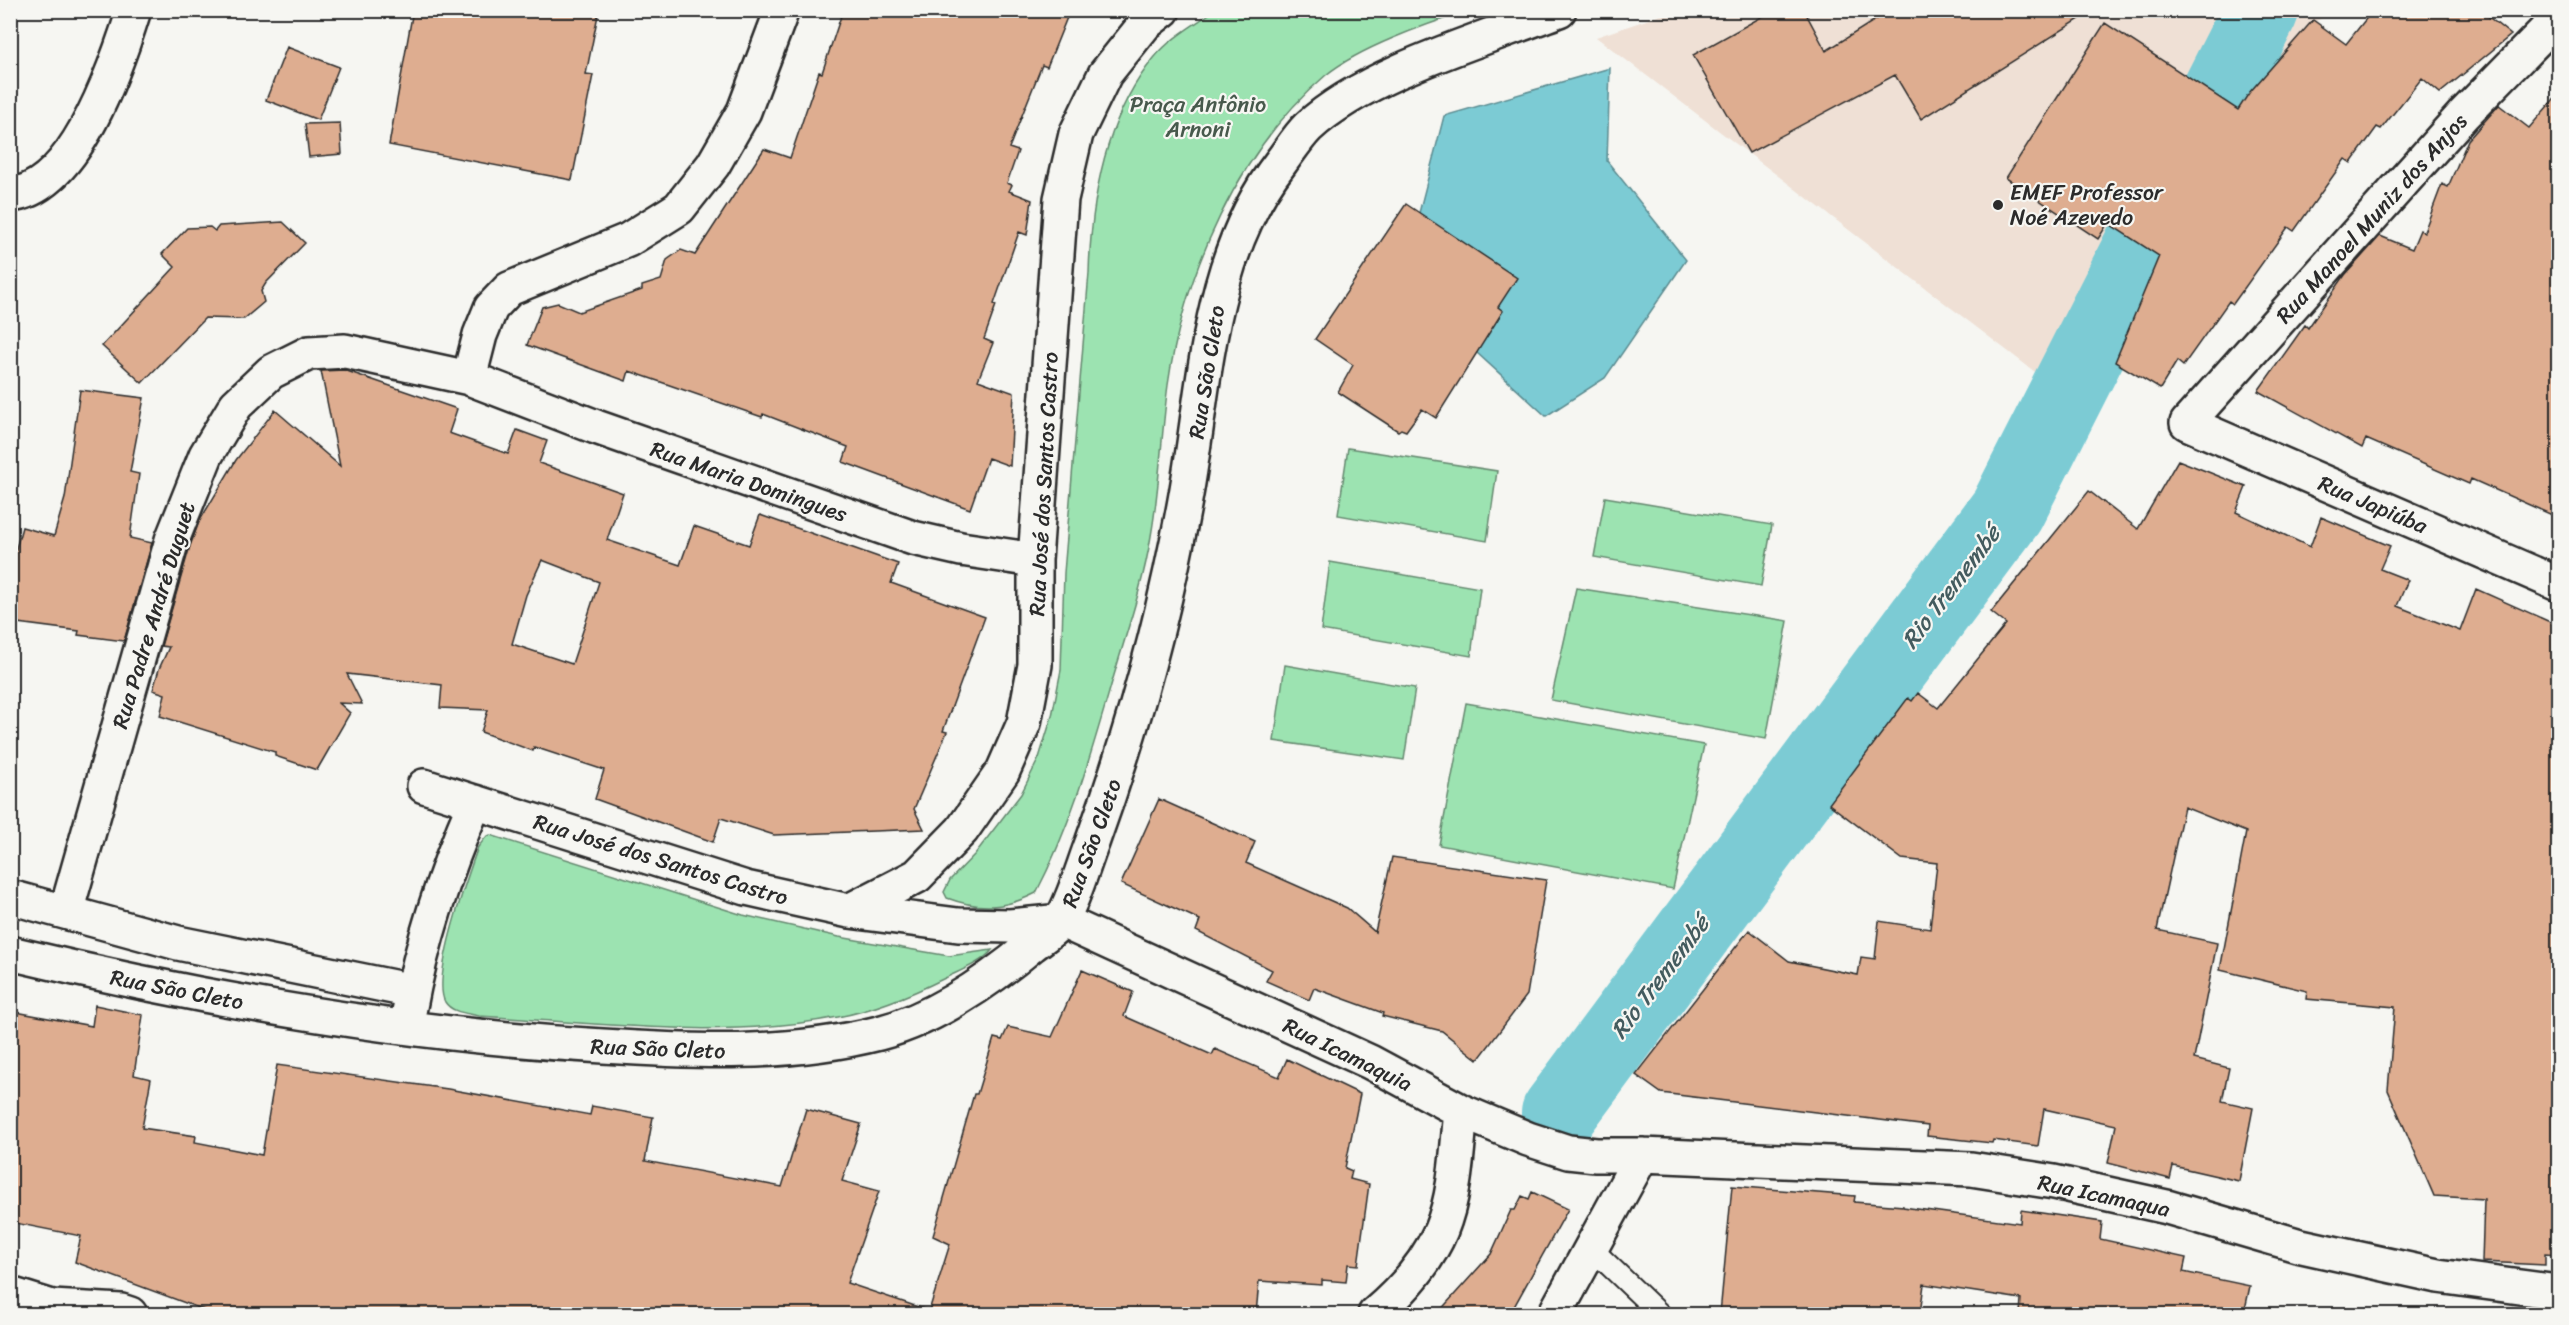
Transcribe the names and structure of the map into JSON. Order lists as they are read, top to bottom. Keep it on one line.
{"streets":{"street":["Rua Manoel Muniz dos Anjos","Rua São Cleto","Rua Maria Domingues","Rua José dos Santos Castro","Rua Japiúba","Rua Padre André Duguet","Rua Icamaquia","Rua Icamaqua"]},"crossings":[["Rua Manoel Muniz dos Anjos","Rua Japiúba"],["Rua São Cleto","Rua José dos Santos Castro"],["Rua São Cleto","Rua Padre André Duguet"],["Rua São Cleto","Rua Icamaquia"],["Rua Maria Domingues","Rua José dos Santos Castro"],["Rua Maria Domingues","Rua Padre André Duguet"],["Rua José dos Santos Castro","Rua Icamaquia"],["Rua Icamaquia","Rua Icamaqua"]],"water":["Rio Tremembé"],"parks":["Praça Antônio Arnoni"],"places":["EMEF Professor Noé Azevedo"]}
